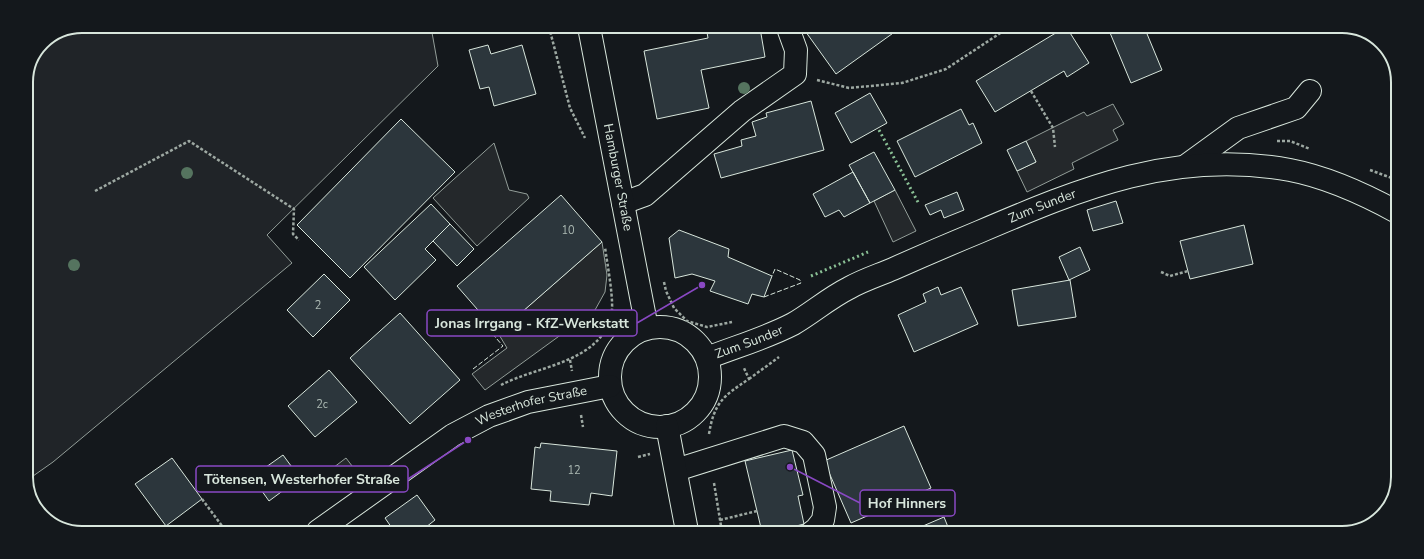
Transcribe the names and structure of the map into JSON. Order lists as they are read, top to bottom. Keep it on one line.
{"streets":{"main road":["Hamburger Straße","Zum Sunder","Westerhofer Straße"]},"crossings":[["Hamburger Straße","Zum Sunder"],["Hamburger Straße","Westerhofer Straße"],["Zum Sunder","Westerhofer Straße"]],"places":["Jonas Irrgang - KfZ-Werkstatt","Tötensen, Westerhofer Straße","Hof Hinners"],"house_numbers":["10","2","2c","12"]}
